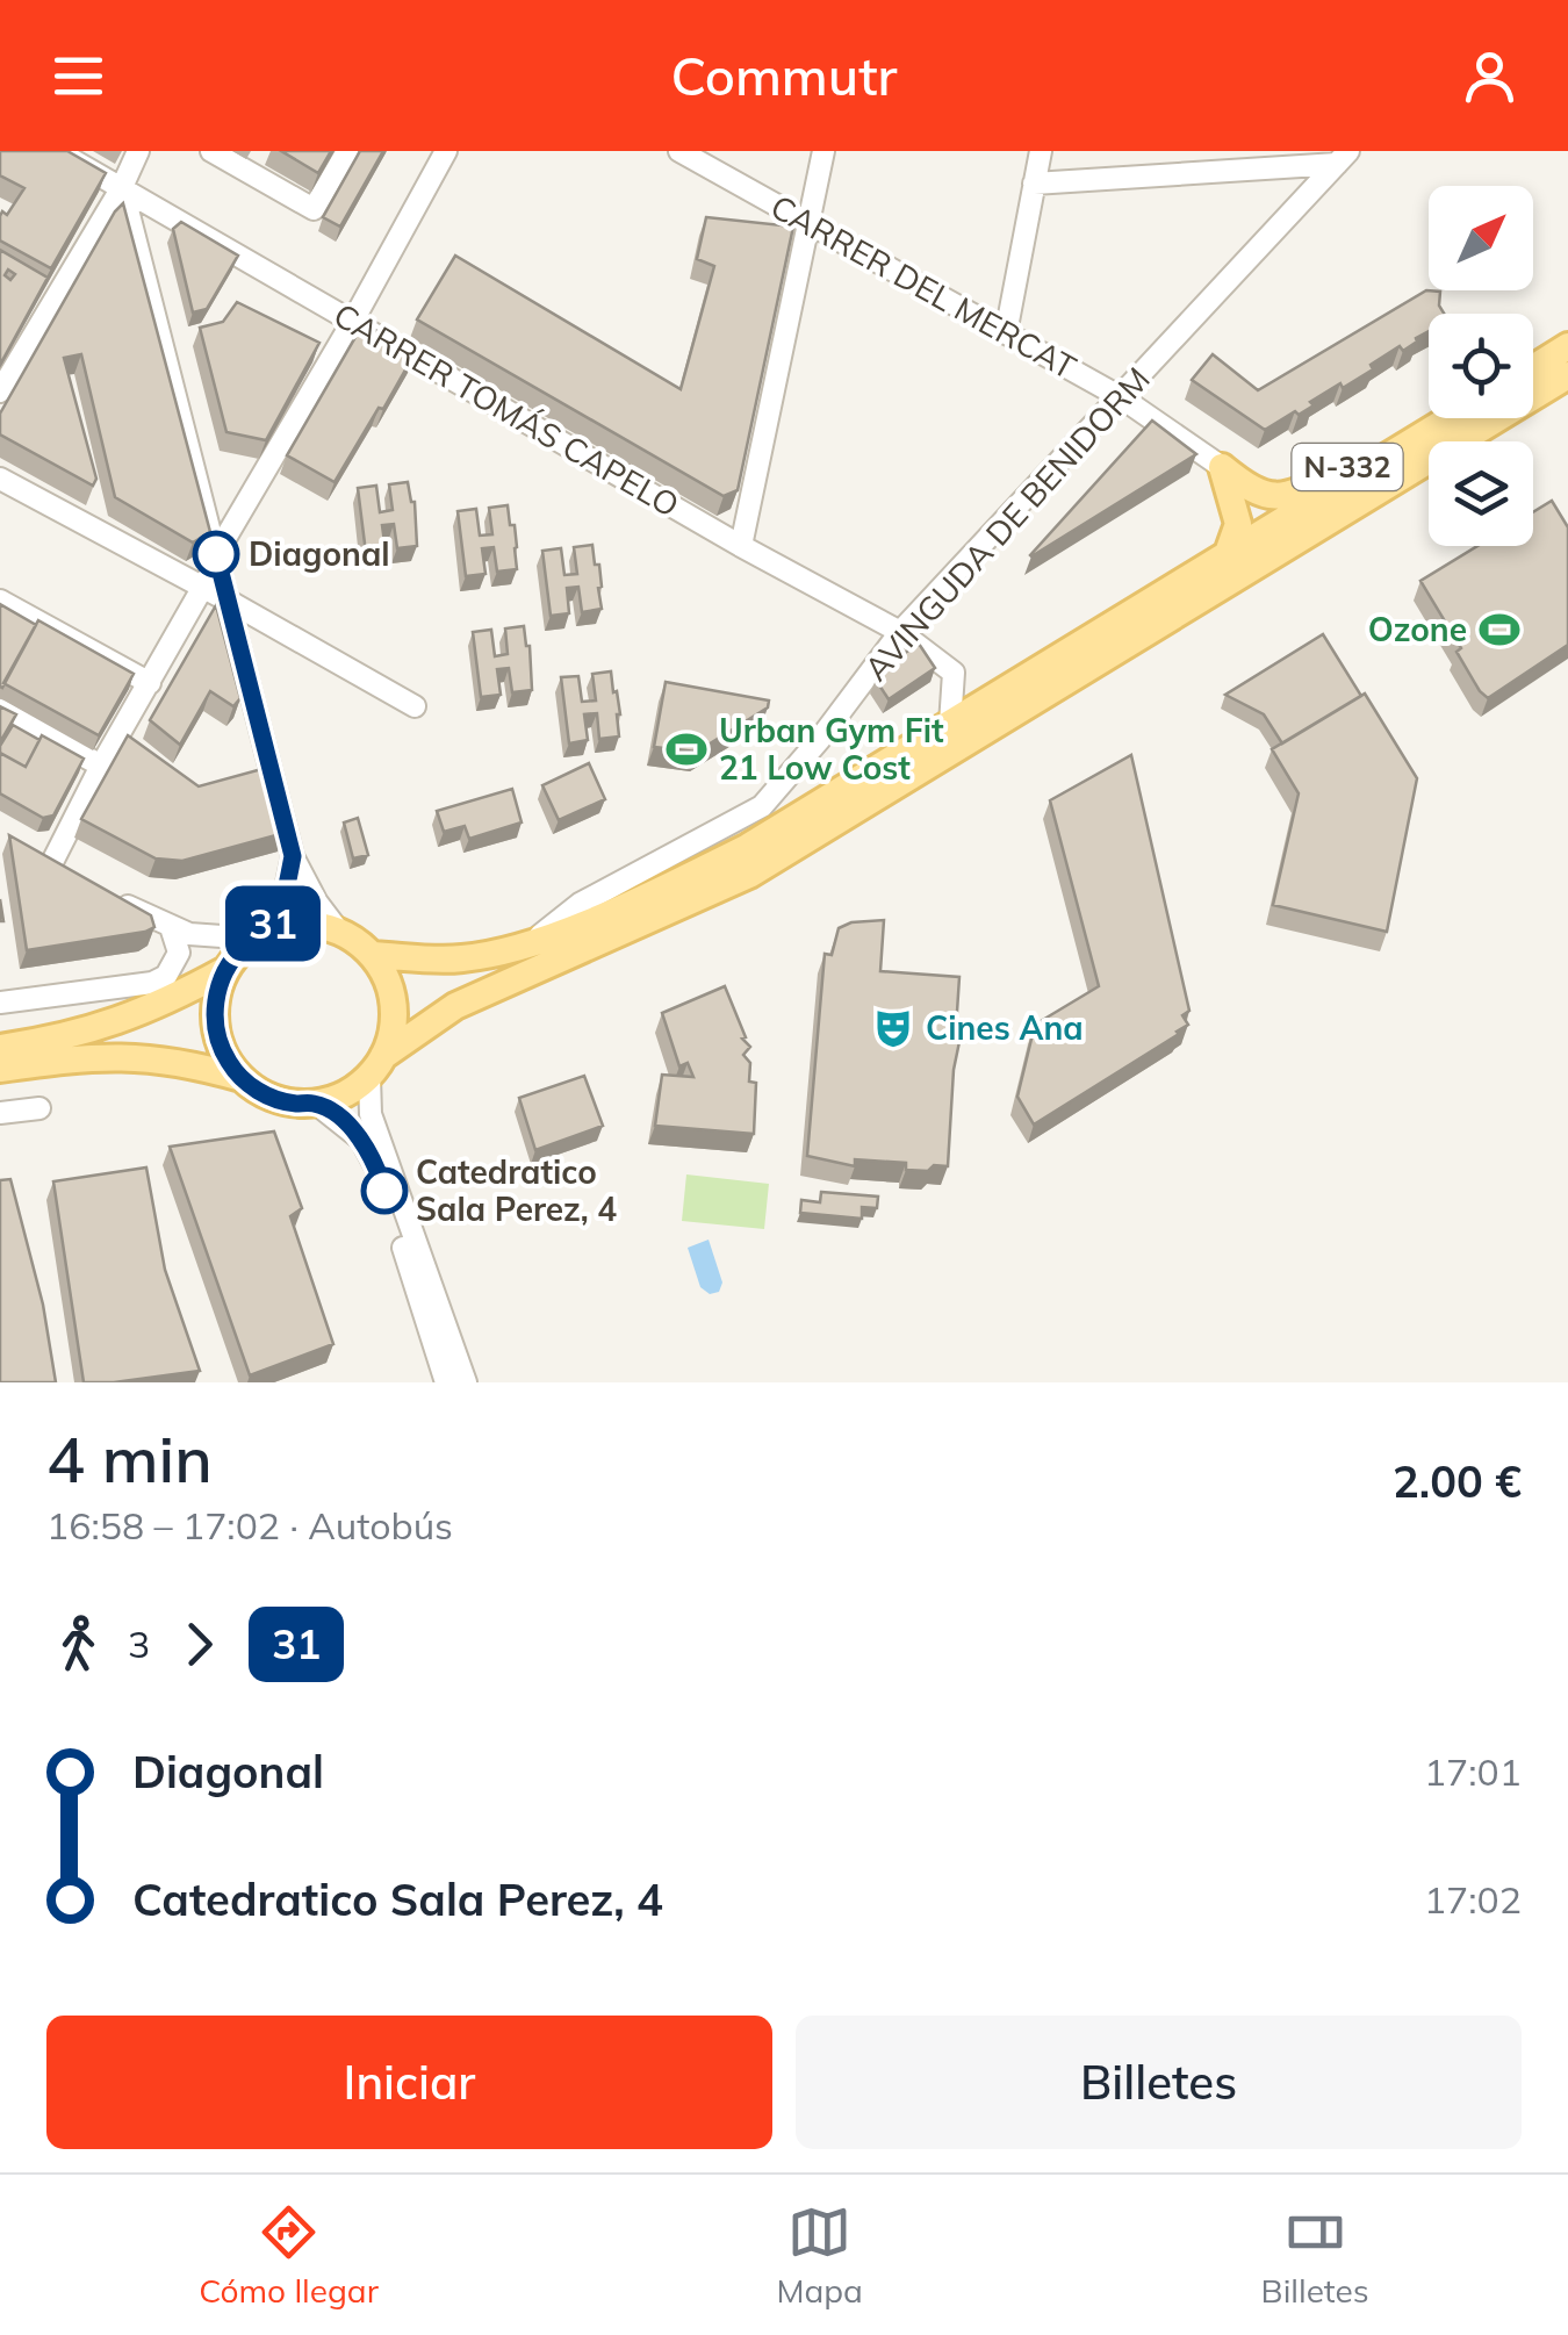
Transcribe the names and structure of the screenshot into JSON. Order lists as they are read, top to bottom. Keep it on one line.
{"streets":{"main road":["N-332"],"street":["CARRER DEL MERCAT","CARRER TOMÁS CAPELO","AVINGUDA DE BENIDORM"]},"crossings":[["CARRER DEL MERCAT","N-332"],["CARRER DEL MERCAT","AVINGUDA DE BENIDORM"],["CARRER TOMÁS CAPELO","AVINGUDA DE BENIDORM"]],"places":{"other":["Diagonal","Catedratico Sala Perez, 4"],"sports":["Ozone","Urban Gym Fit 21 Low Cost"],"theatre":["Cines Ana"]},"lines":["bus line 31"],"north":"top right","page":{"header":"Commutr","on_map":"31","heading":["4 min","16:58 – 17:02 · Autobús","2.00 €"],"legs":["3","31"],"list":[{"name":"Diagonal","value":"17:01"},{"name":"Catedratico Sala Perez, 4","value":"17:02"}],"buttons":["Iniciar","Billetes"],"tabs":["Cómo llegar","Mapa","Billetes"]}}
